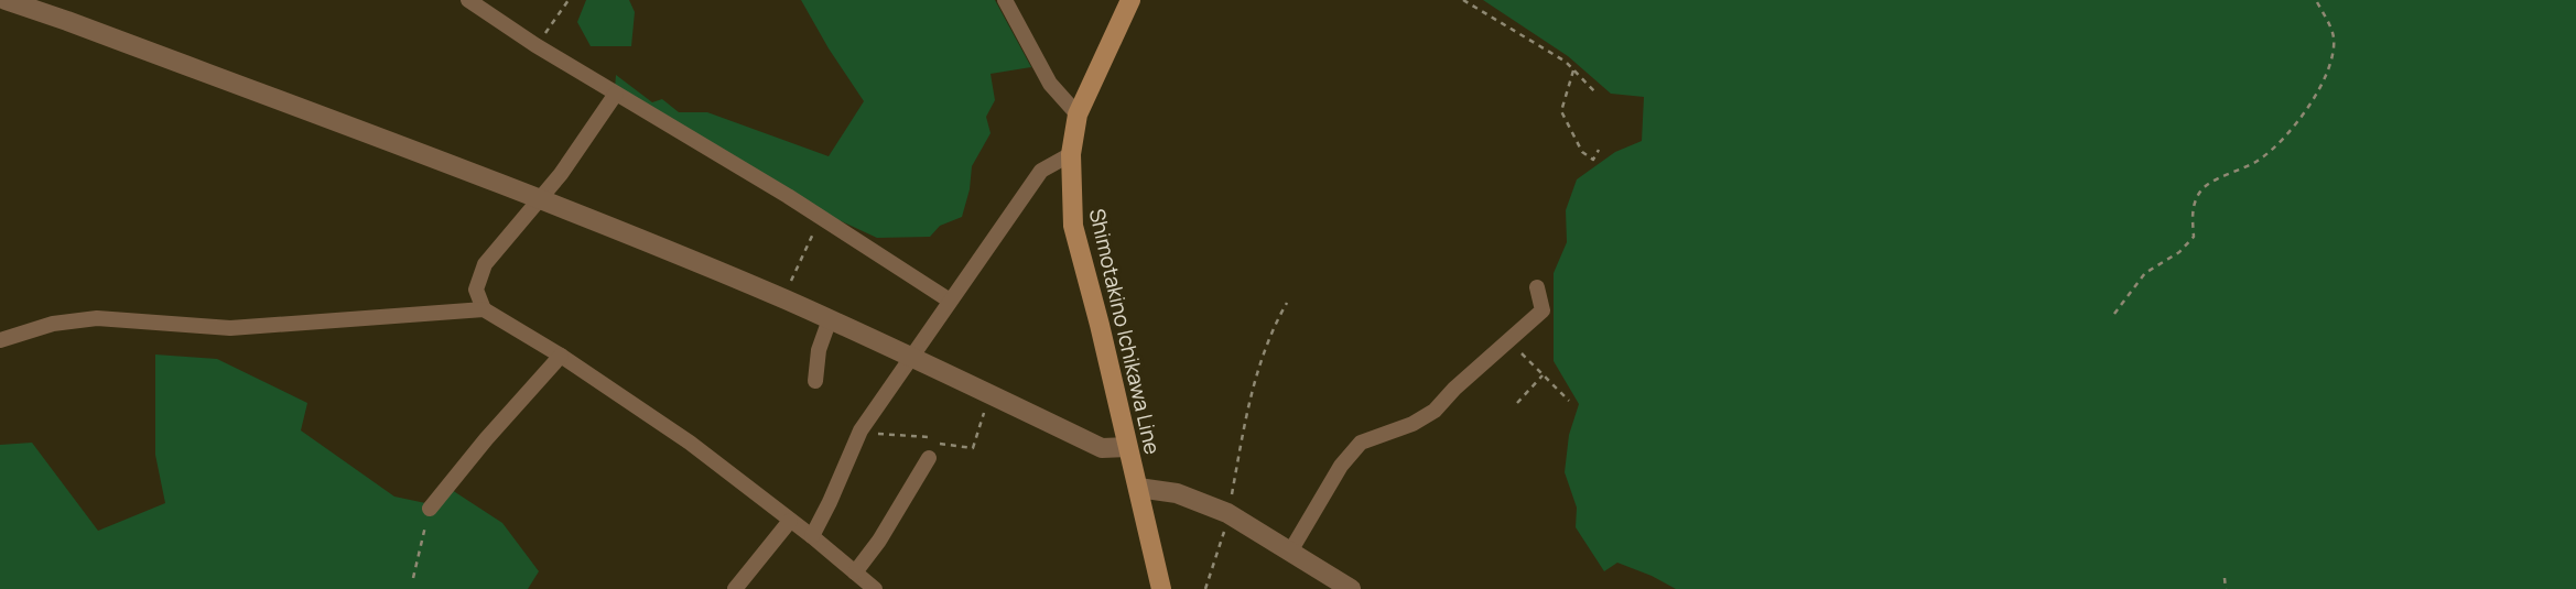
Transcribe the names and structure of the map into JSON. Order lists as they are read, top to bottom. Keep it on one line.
{"streets":{"main road":["Shimotakino Ichikawa Line"]}}
